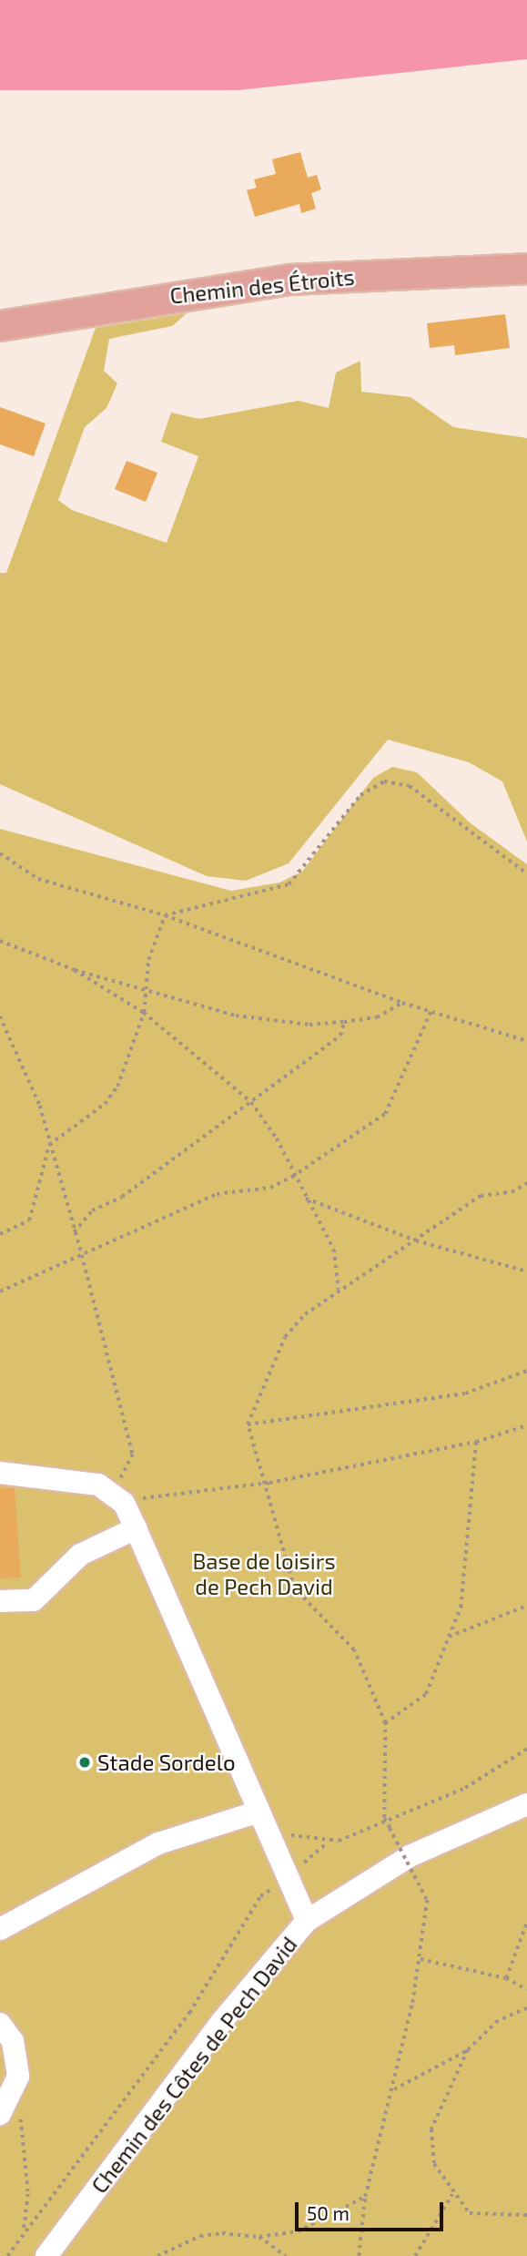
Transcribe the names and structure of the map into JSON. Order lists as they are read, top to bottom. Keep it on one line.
{"streets":{"main road":["Chemin des Étroits"],"street":["Chemin des Côtes de Pech David"]},"parks":["Base de loisirs de Pech David"],"places":["Stade Sordelo"],"scale_bar":"50 m"}
